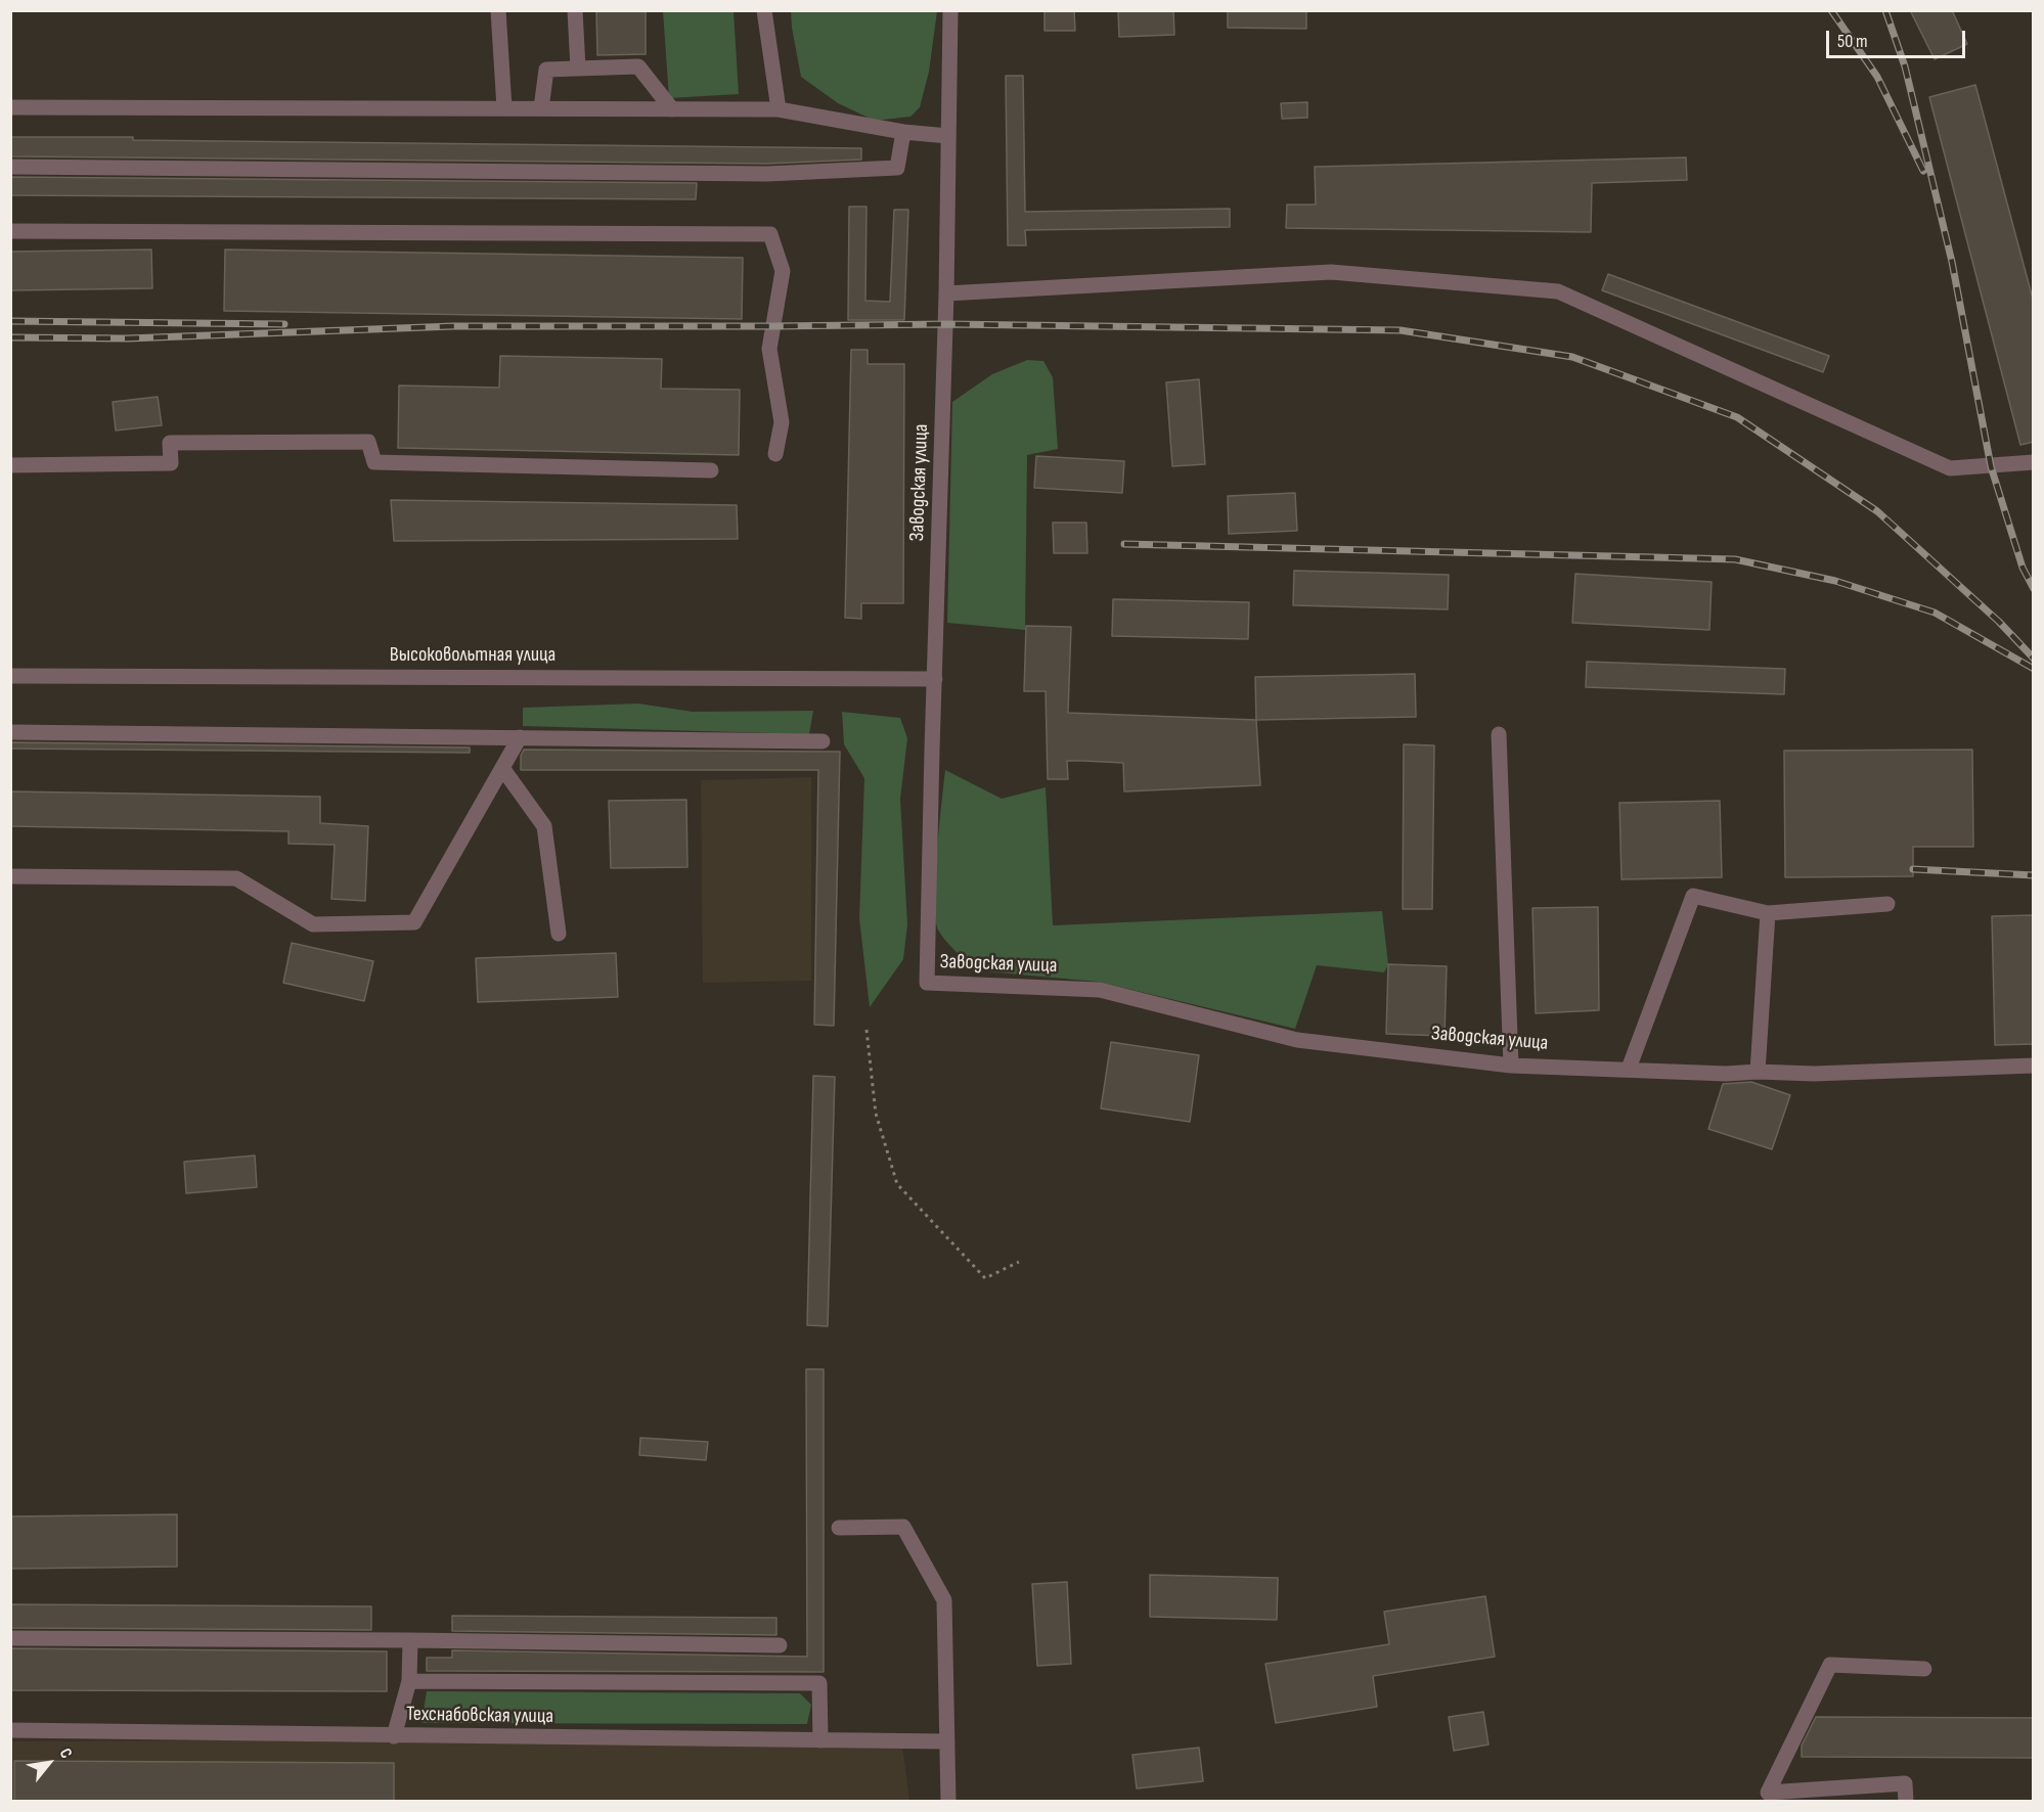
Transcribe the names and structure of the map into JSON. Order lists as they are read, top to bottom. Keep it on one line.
{"streets":{"street":["Заводская улица","Высоковольтная улица","Техснабовская улица"]},"crossings":[["Заводская улица","Высоковольтная улица"]],"scale_bar":"50 m","north":"top right"}
